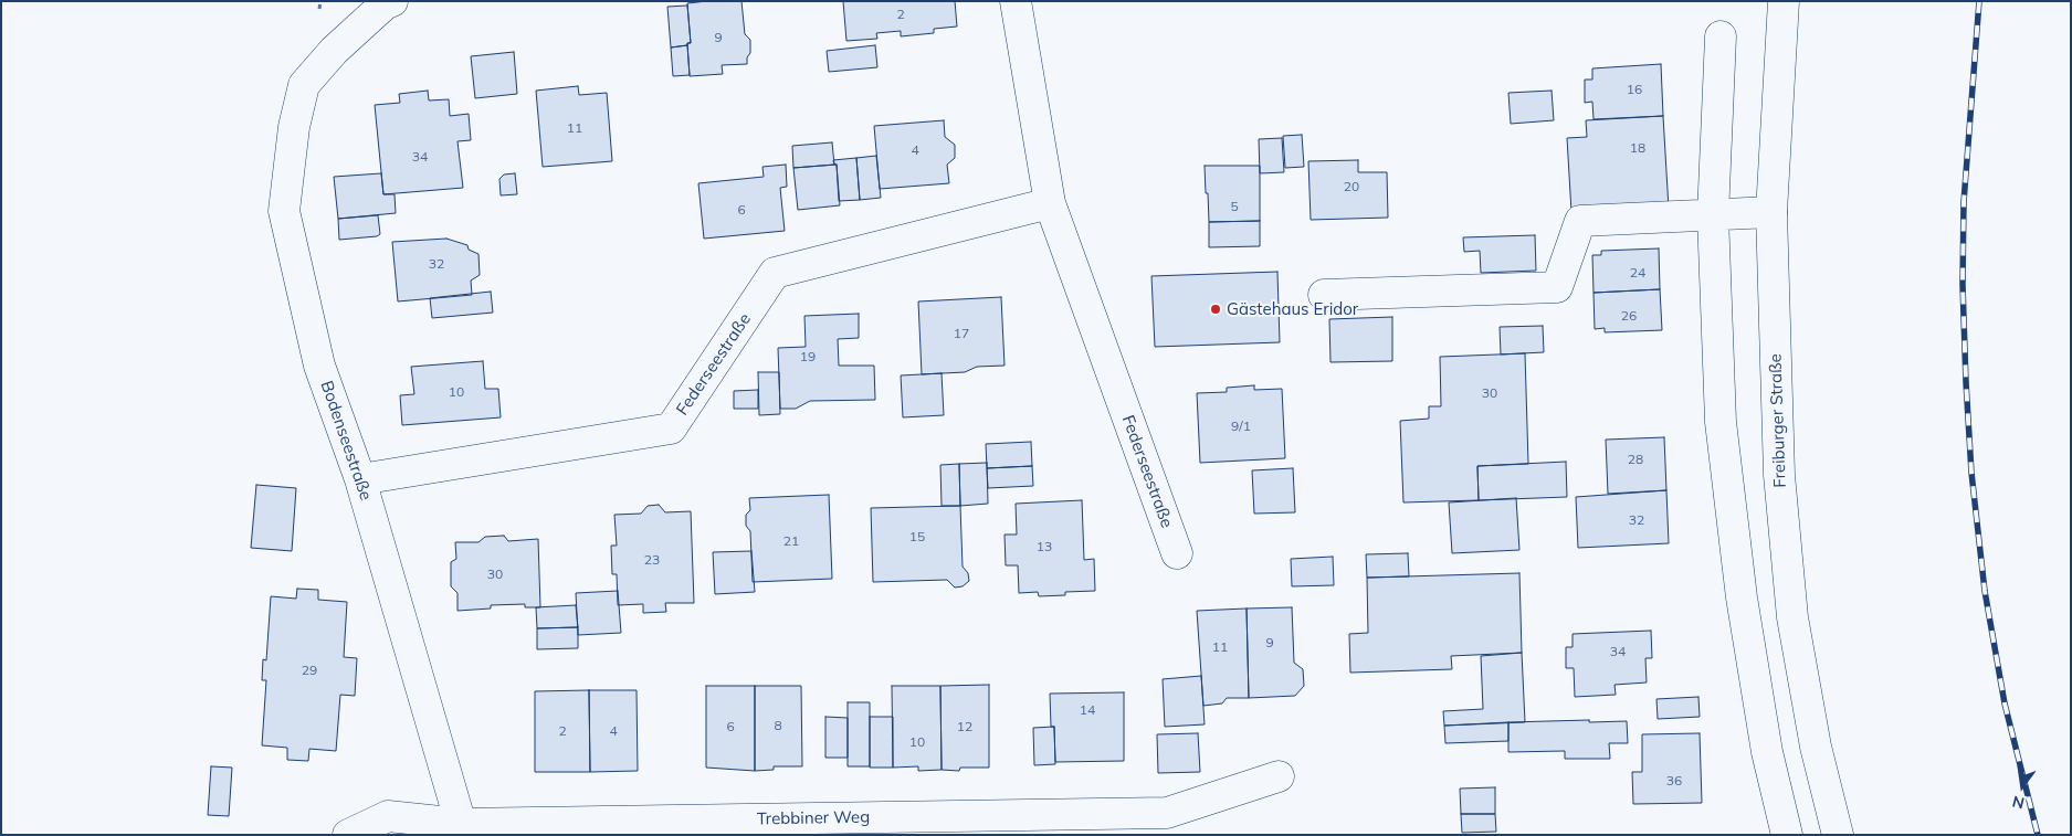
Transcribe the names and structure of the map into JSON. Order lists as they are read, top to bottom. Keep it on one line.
{"streets":{"street":["Federseestraße","Freiburger Straße","Bodenseestraße","Trebbiner Weg"]},"crossings":[["Federseestraße","Bodenseestraße"],["Bodenseestraße","Trebbiner Weg"]],"places":["Gästehaus Eridor"],"house_numbers":["2","9","16","11","18","4","34","20","5","6","32","24","26","17","19","10","30","9/1","28","32","15","21","13","23","30","9","11","34","29","14","8","6","12","2","4","10","36"],"north":"bottom"}
